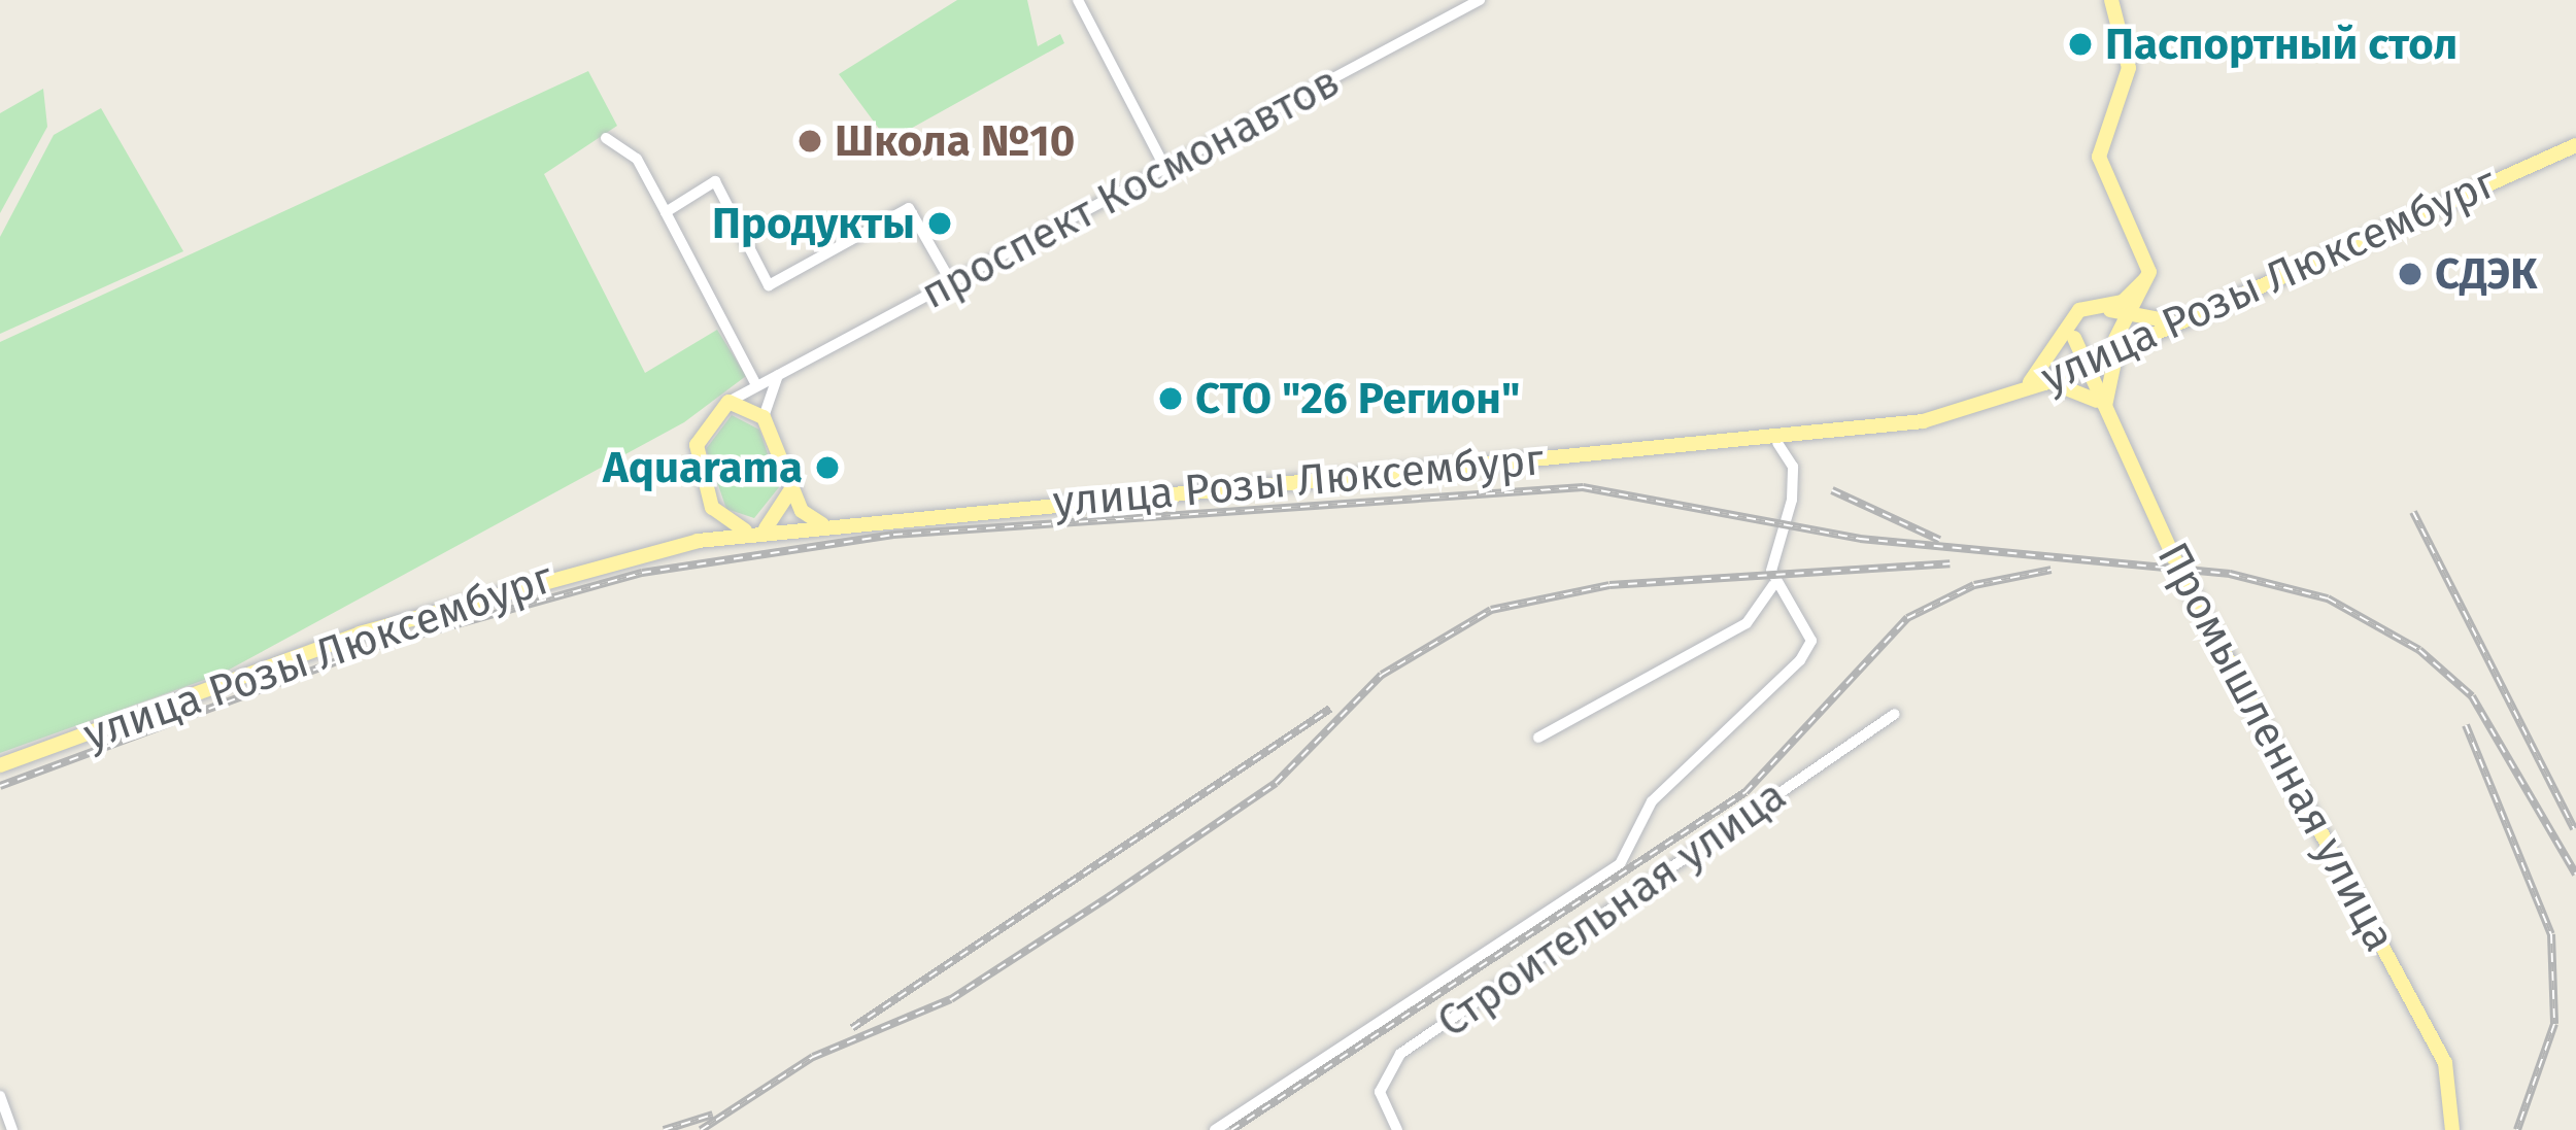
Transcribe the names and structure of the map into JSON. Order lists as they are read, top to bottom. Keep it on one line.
{"streets":{"main road":["улица Розы Люксембург","Промышленная улица"],"street":["проспект Космонавтов","Строительная улица"]},"crossings":[["улица Розы Люксембург","Промышленная улица"]],"places":["Паспортный стол","Школа №10","Продукты","СДЭК","СТО \"26 Регион\"","Aquarama"]}
